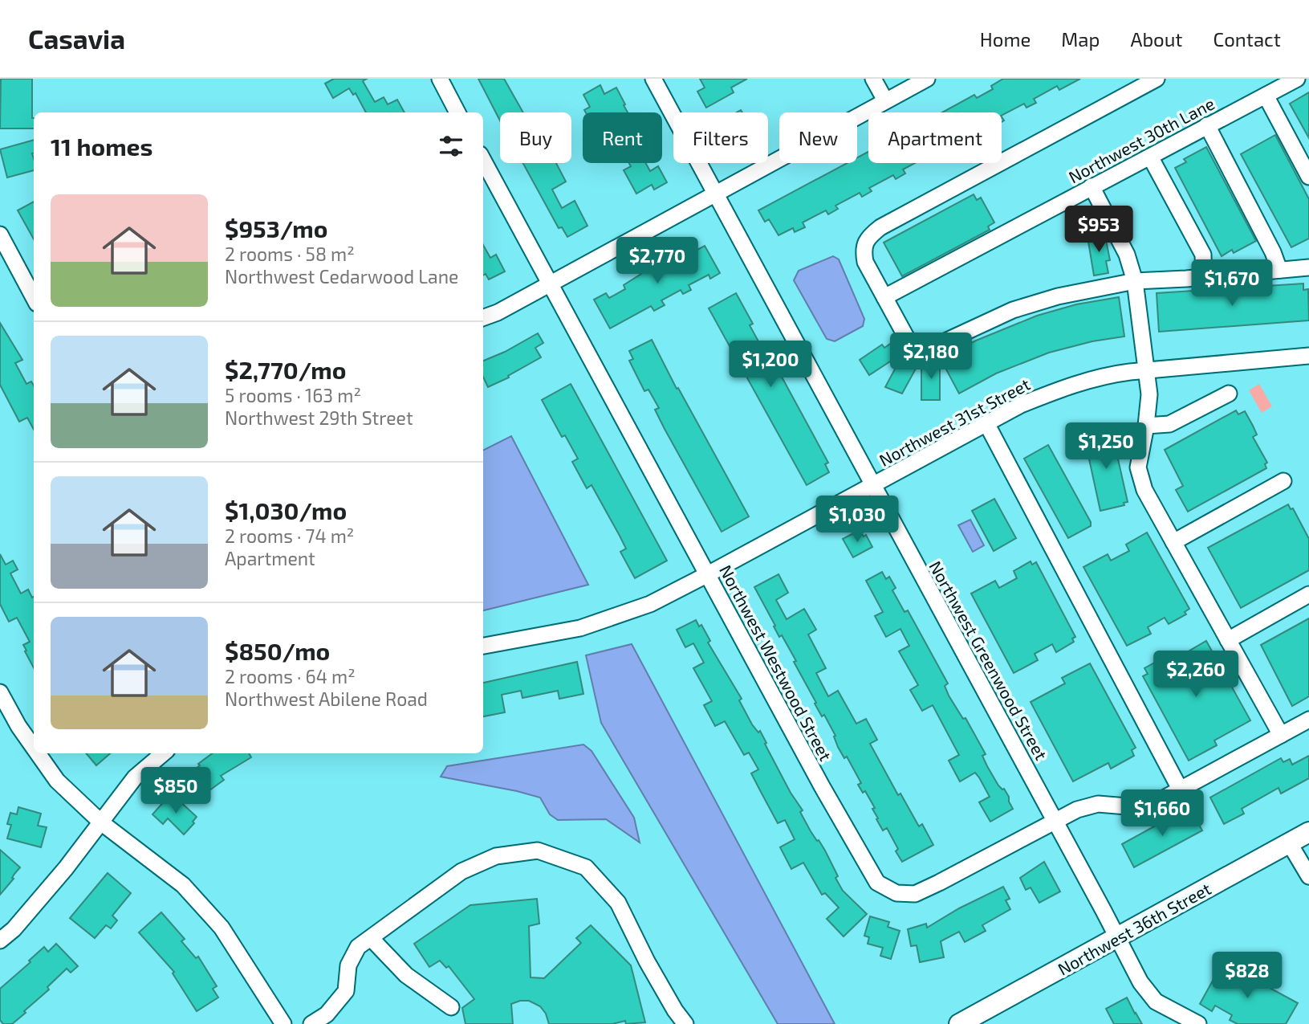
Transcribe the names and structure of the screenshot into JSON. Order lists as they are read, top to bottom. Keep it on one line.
{"streets":{"main road":["Northwest 36th Street"],"street":["Northwest 30th Lane","Northwest 31st Street","Northwest Greenwood Street","Northwest Westwood Street"]},"crossings":[["Northwest 31st Street","Northwest Greenwood Street"],["Northwest 31st Street","Northwest Westwood Street"],["Northwest Greenwood Street","Northwest Westwood Street"],["Northwest Greenwood Street","Northwest 36th Street"]],"page":{"header":"Casavia","nav":["Home","Map","About","Contact"],"chip":["Buy","Rent","Filters","New","Apartment"],"heading":"11 homes","list":[{"name":"$953/mo","note":"2 rooms · 58 m² · Northwest Cedarwood Lane"},{"name":"$2,770/mo","note":"5 rooms · 163 m² · Northwest 29th Street"},{"name":"$1,030/mo","note":"2 rooms · 74 m² · Apartment"},{"name":"$850/mo","note":"2 rooms · 64 m² · Northwest Abilene Road"}],"price":["$953","$2,770","$1,670","$2,180","$1,200","$1,250","$1,030","$2,260","$850","$1,660","$828"]}}
